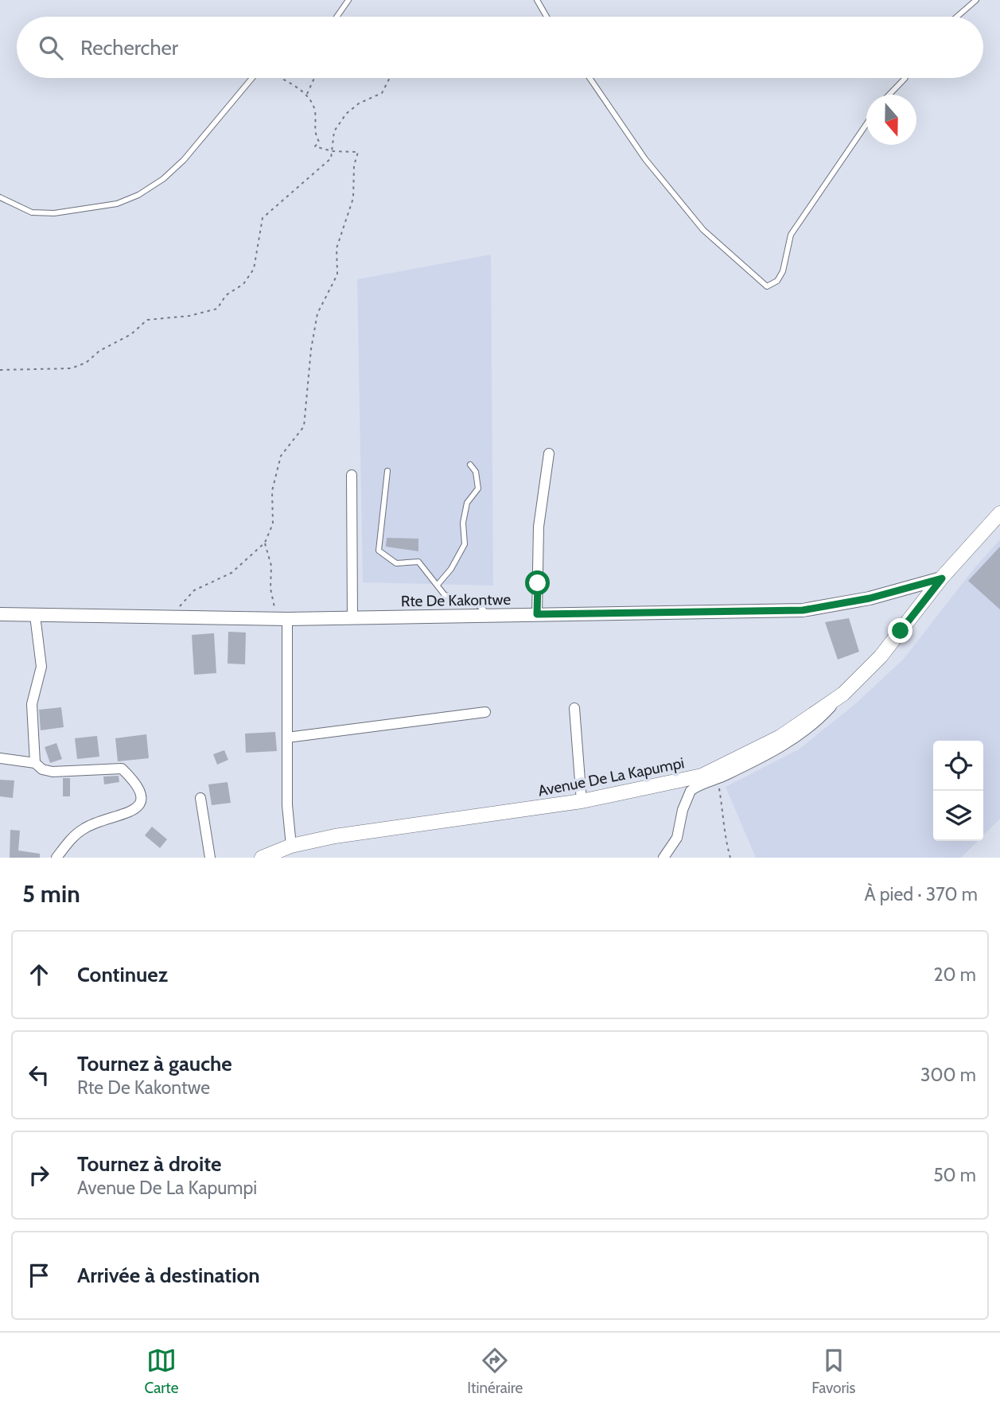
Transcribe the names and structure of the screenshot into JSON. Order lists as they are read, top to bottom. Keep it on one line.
{"streets":{"main road":["Avenue De La Kapumpi"],"street":["Rte De Kakontwe"]},"crossings":[["Rte De Kakontwe","Avenue De La Kapumpi"]],"north":"bottom","page":{"search":"Rechercher","heading":["5 min","À pied · 370 m"],"list":[["Continuez","20 m"],["Tournez à gauche","Rte De Kakontwe","300 m"],["Tournez à droite","Avenue De La Kapumpi","50 m"],"Arrivée à destination"],"nav":["Carte","Itinéraire","Favoris"]}}
